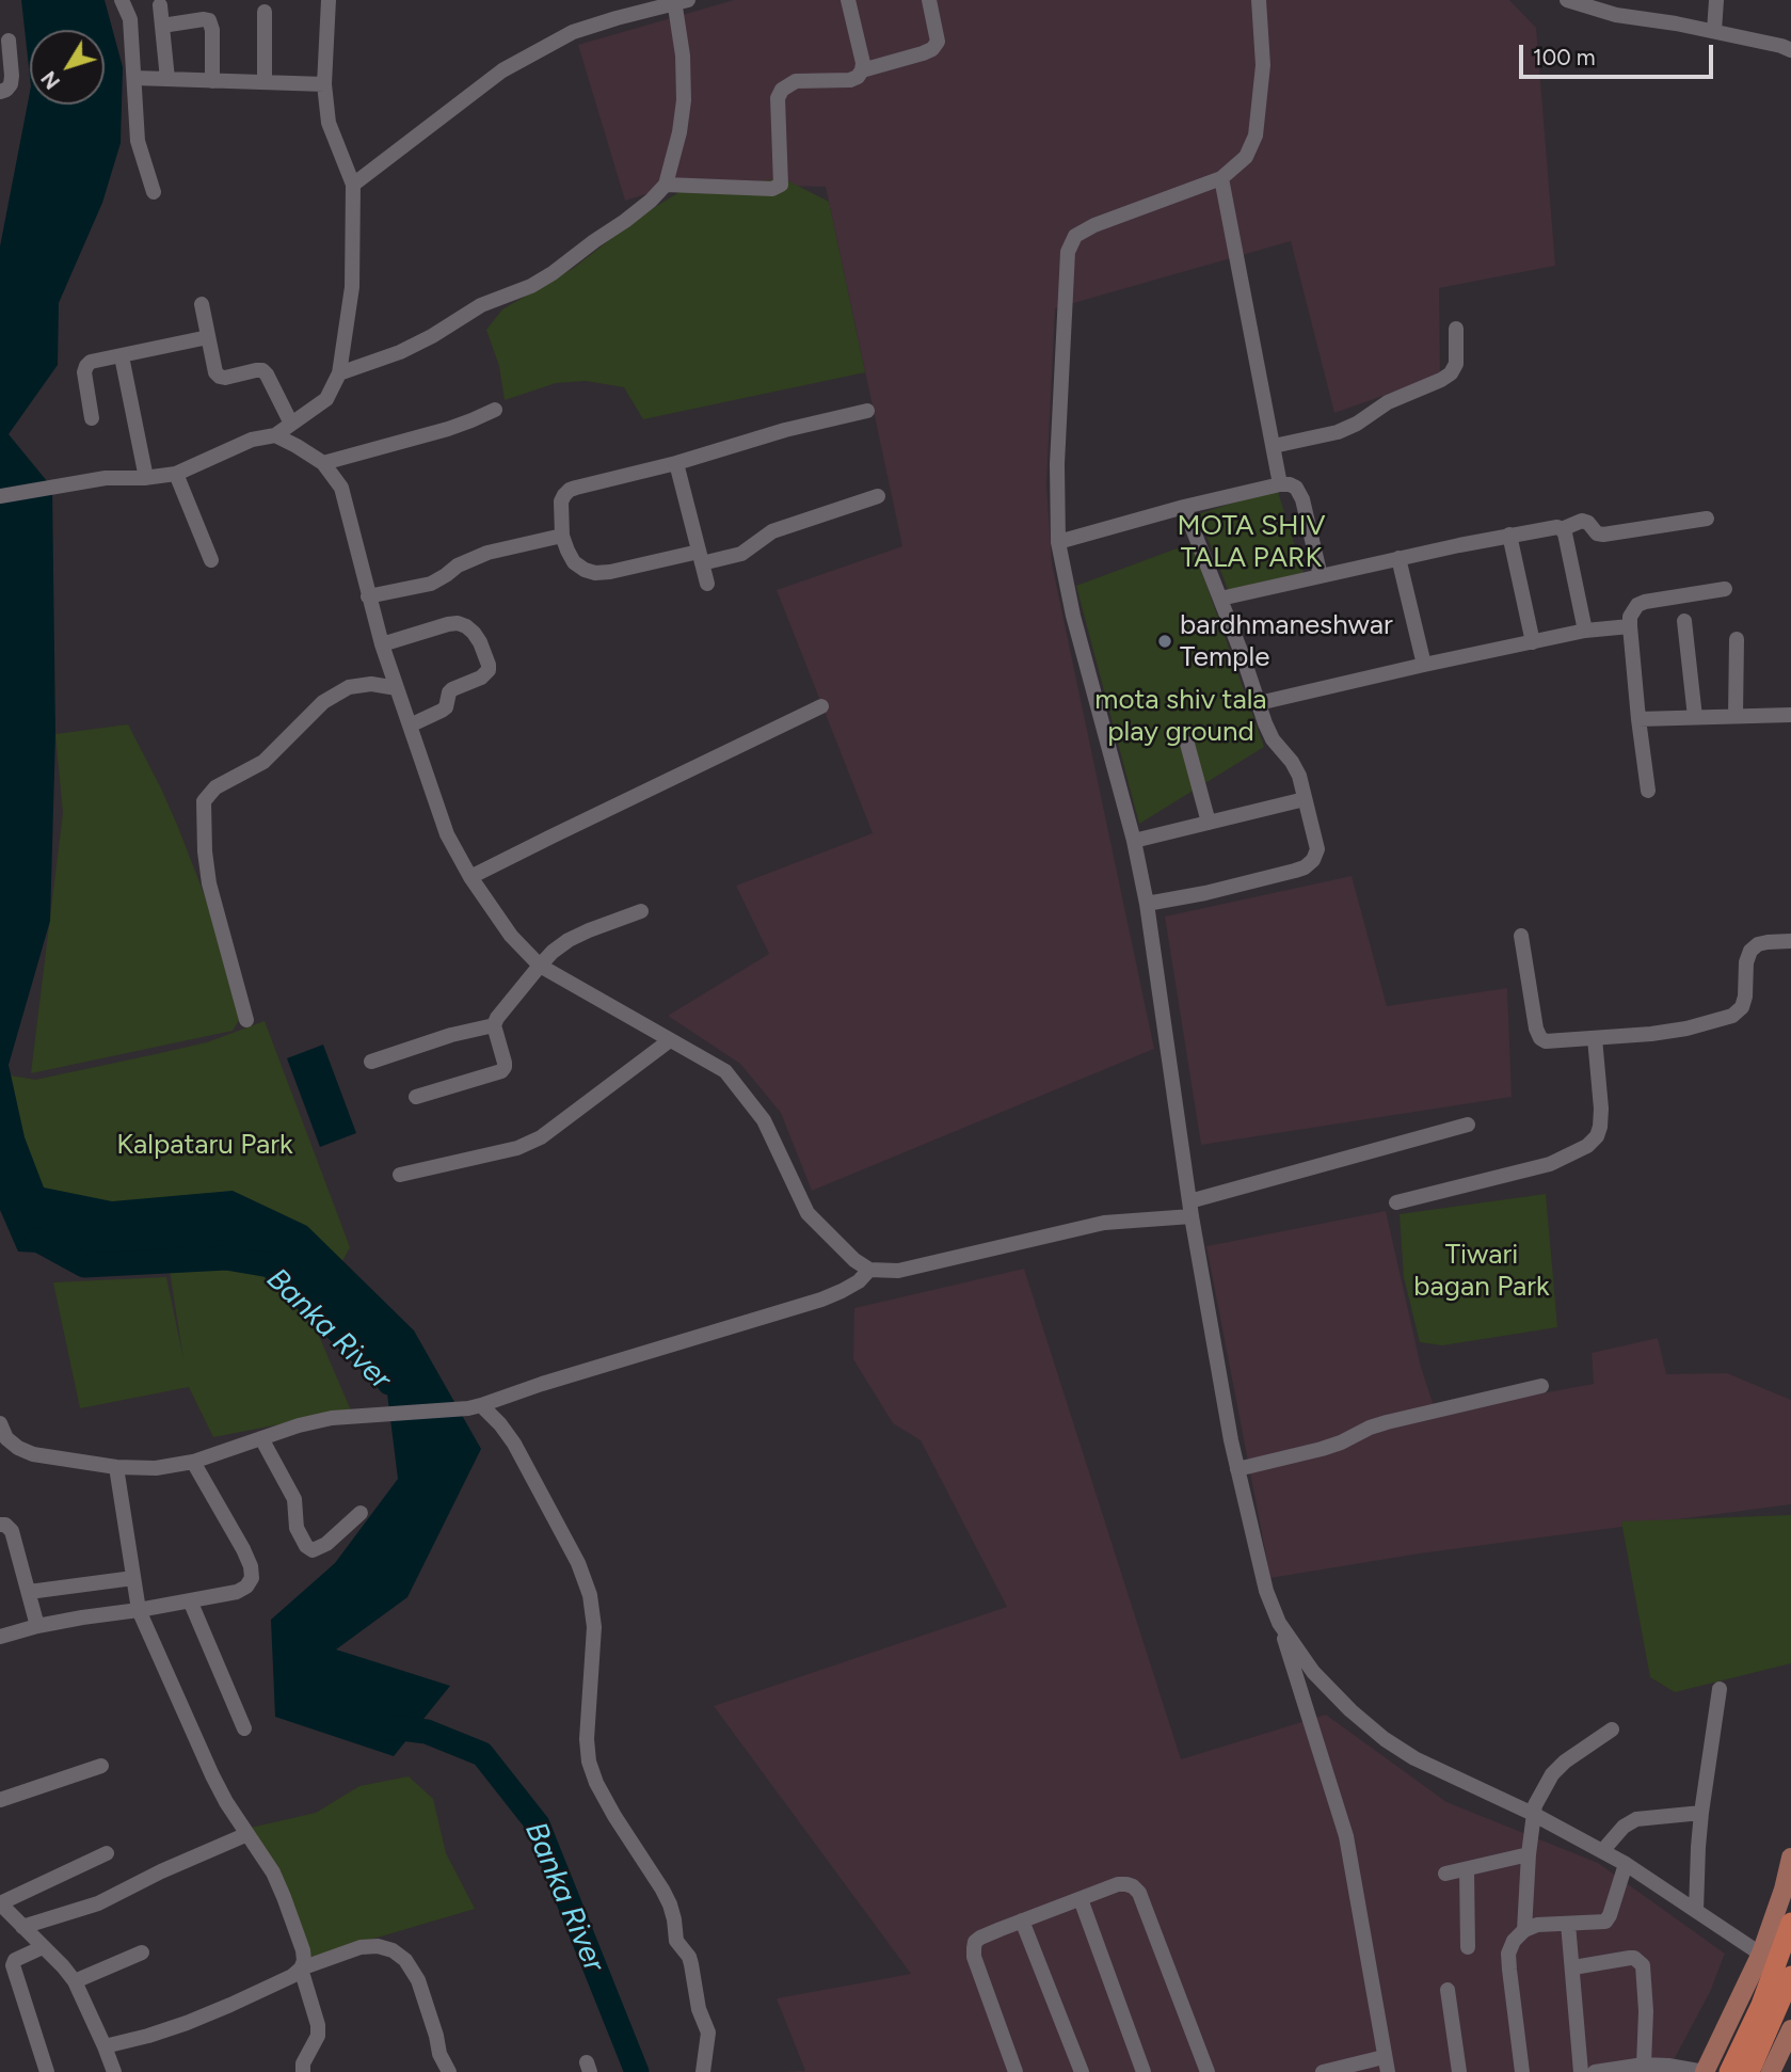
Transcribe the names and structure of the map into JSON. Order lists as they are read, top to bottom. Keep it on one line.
{"water":["Banka River"],"parks":["MOTA SHIV TALA PARK","mota shiv tala play ground","Kalpataru Park","Tiwari bagan Park"],"places":["bardhmaneshwar Temple"],"scale_bar":"100 m","north":"bottom left"}
